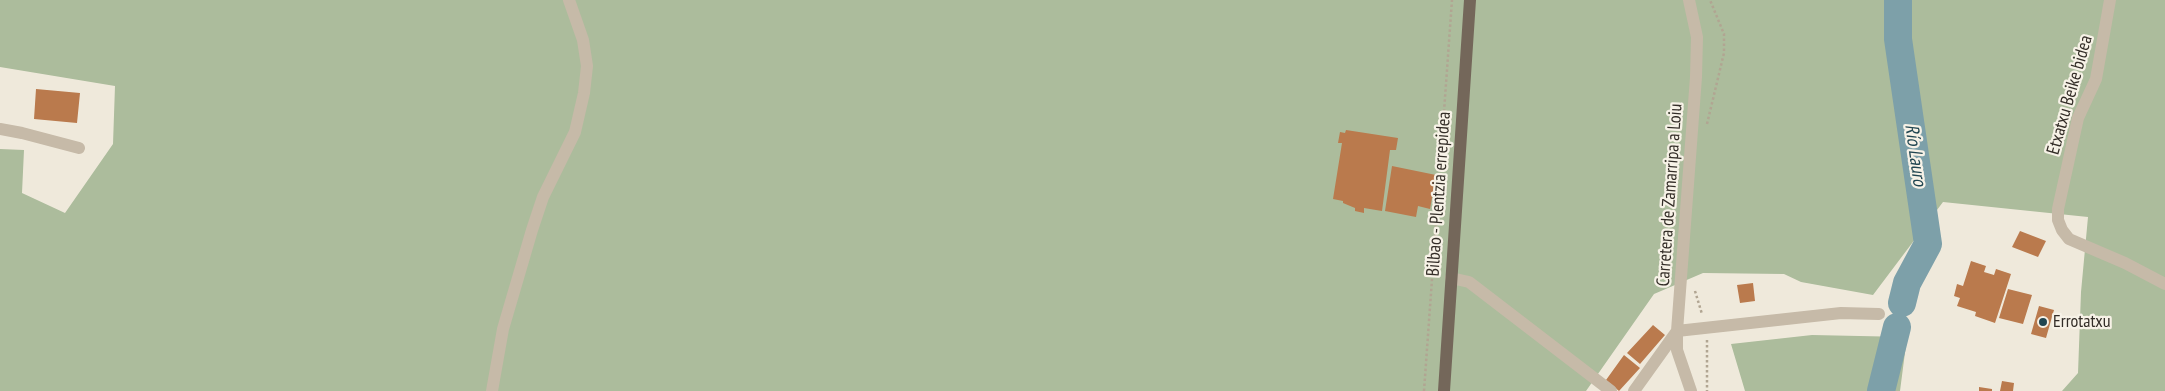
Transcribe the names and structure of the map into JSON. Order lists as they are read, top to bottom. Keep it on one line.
{"streets":{"main road":["Bilbao - Plentzia errepidea"],"street":["Etxatxu Beike bidea","Carretera de Zamarripa a Loiu"]},"water":["Río Lauro"],"places":["Errotatxu"]}
